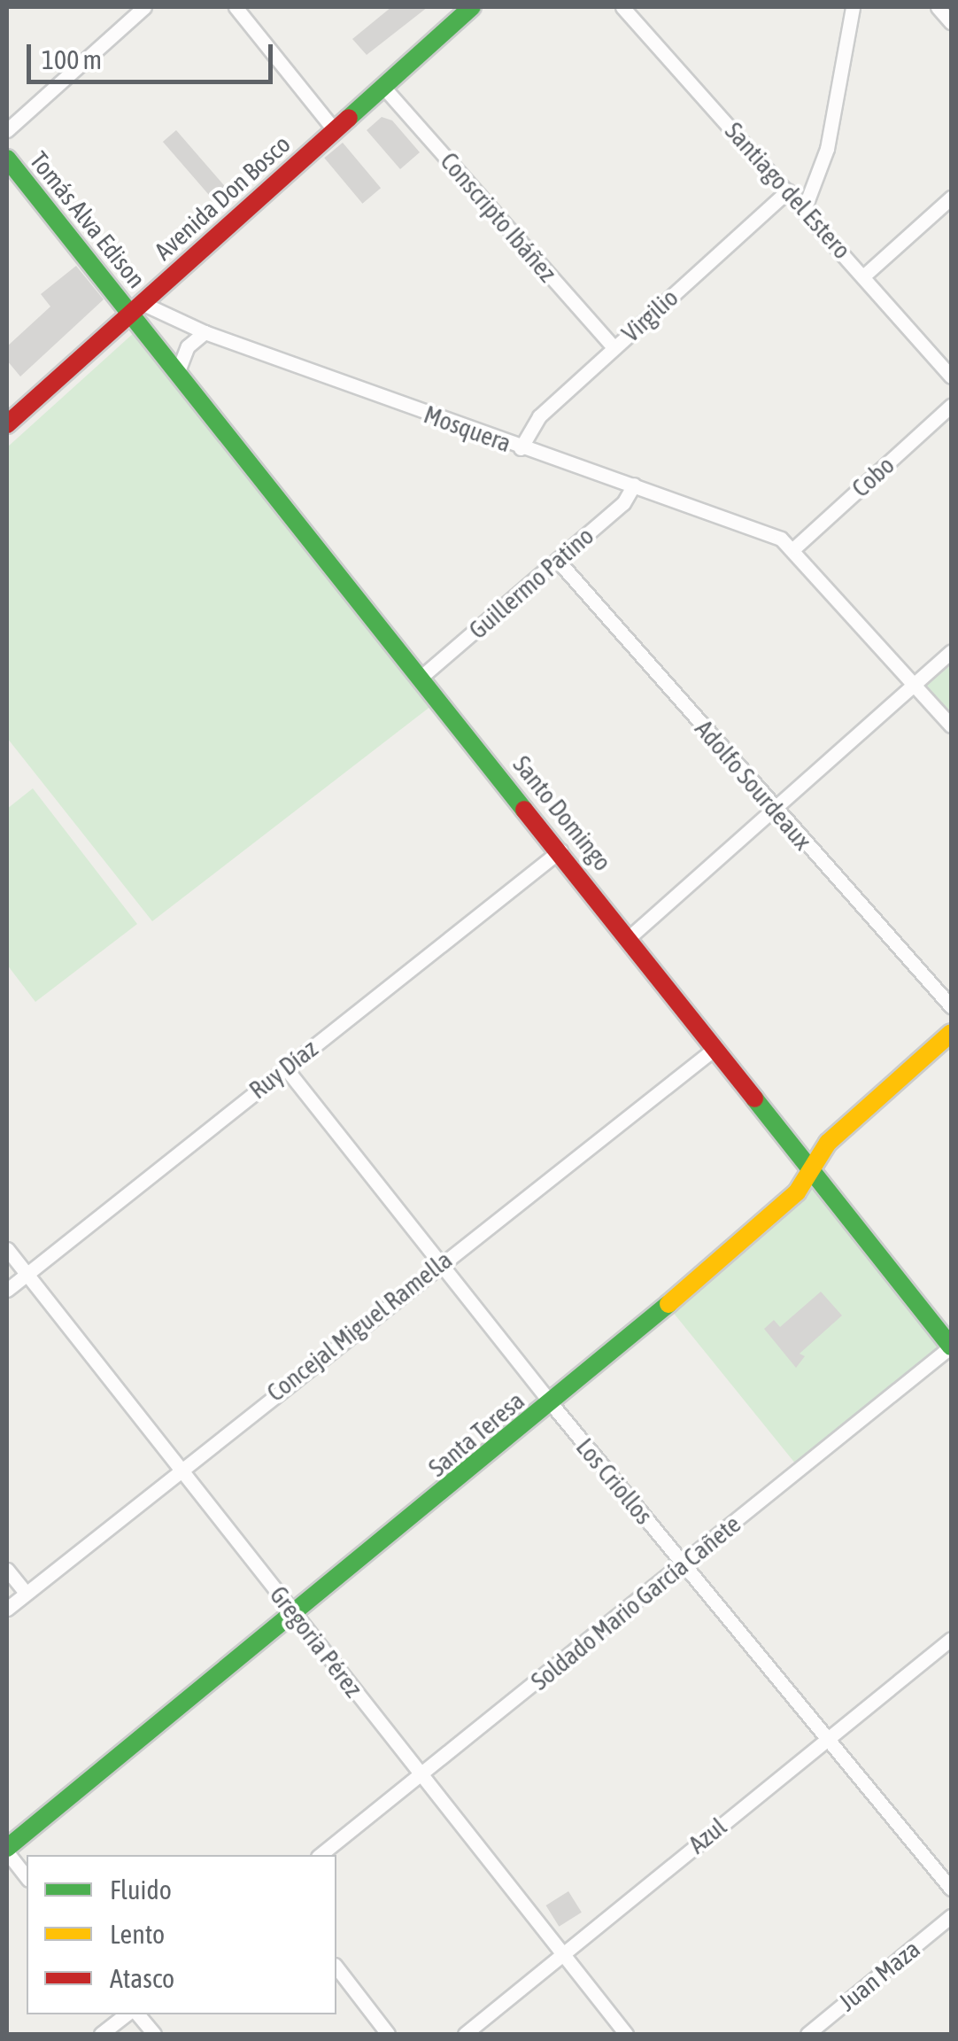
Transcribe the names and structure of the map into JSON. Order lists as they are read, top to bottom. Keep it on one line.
{"streets":{"street":["Santiago del Estero","Avenida Don Bosco","Conscripto Ibáñez","Tomás Alva Edison","Virgilio","Mosquera","Cobo","Guillermo Patino","Adolfo Sourdeaux","Santo Domingo","Ruy Díaz","Concejal Miguel Ramella","Santa Teresa","Los Criollos","Soldado Mario García Cañete","Gregoria Pérez","Azul","Juan Maza"]},"crossings":[["Santiago del Estero","Virgilio"],["Avenida Don Bosco","Conscripto Ibáñez"],["Avenida Don Bosco","Tomás Alva Edison"],["Avenida Don Bosco","Mosquera"],["Avenida Don Bosco","Santo Domingo"],["Conscripto Ibáñez","Virgilio"],["Tomás Alva Edison","Mosquera"],["Tomás Alva Edison","Santo Domingo"],["Virgilio","Mosquera"],["Mosquera","Cobo"],["Mosquera","Guillermo Patino"],["Mosquera","Santo Domingo"],["Guillermo Patino","Adolfo Sourdeaux"],["Guillermo Patino","Santo Domingo"],["Santo Domingo","Ruy Díaz"],["Santo Domingo","Concejal Miguel Ramella"],["Santo Domingo","Santa Teresa"],["Santo Domingo","Soldado Mario García Cañete"],["Ruy Díaz","Los Criollos"],["Ruy Díaz","Gregoria Pérez"],["Concejal Miguel Ramella","Los Criollos"],["Concejal Miguel Ramella","Gregoria Pérez"],["Santa Teresa","Los Criollos"],["Santa Teresa","Gregoria Pérez"],["Los Criollos","Soldado Mario García Cañete"],["Los Criollos","Azul"],["Soldado Mario García Cañete","Gregoria Pérez"],["Gregoria Pérez","Azul"]],"legend":["Fluido","Lento","Atasco"],"scale_bar":"100 m"}
